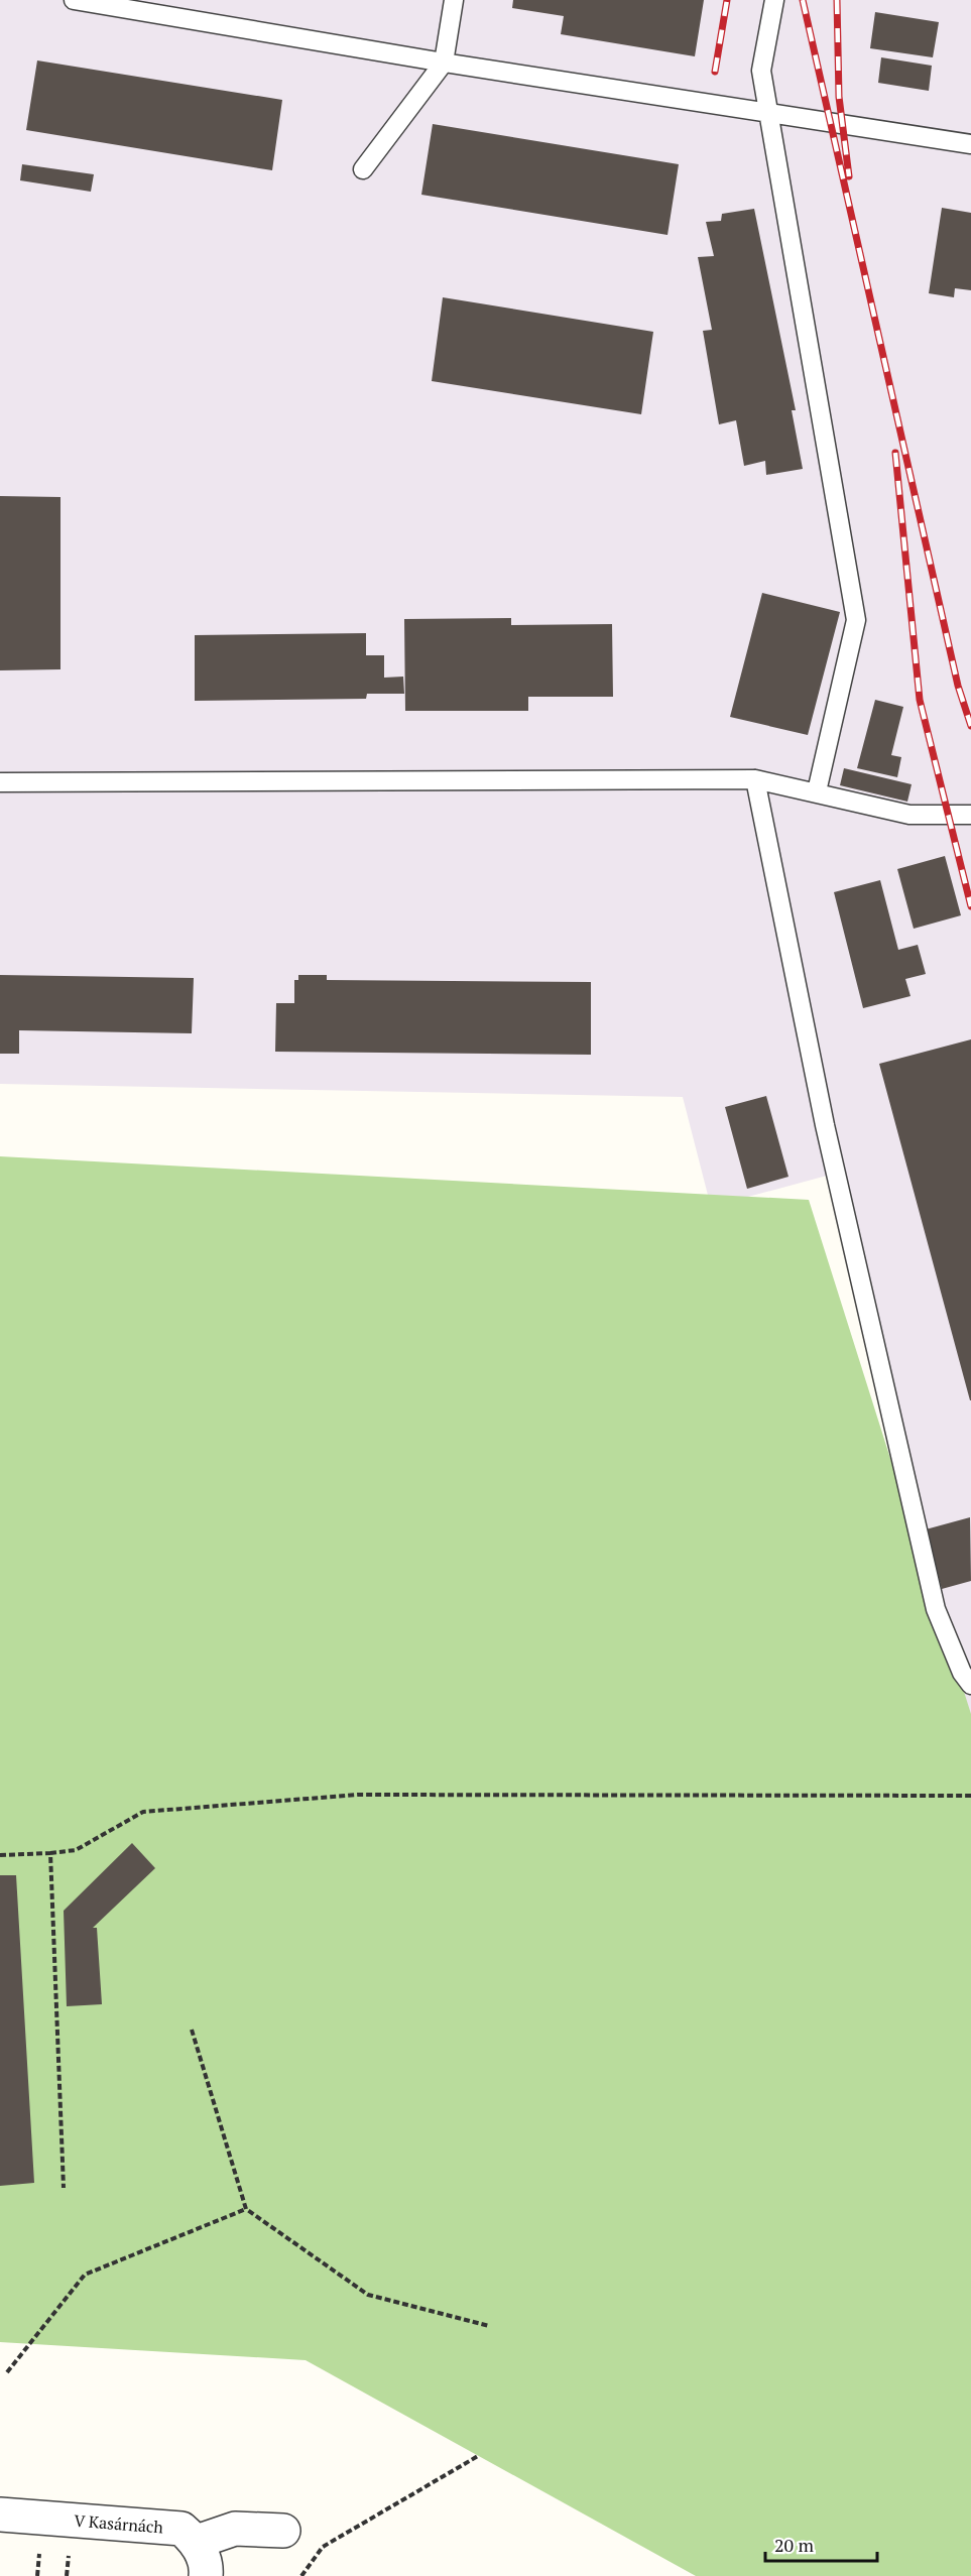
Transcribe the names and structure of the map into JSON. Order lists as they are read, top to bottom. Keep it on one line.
{"streets":{"street":["V Kasárnách"]},"scale_bar":"20 m"}
